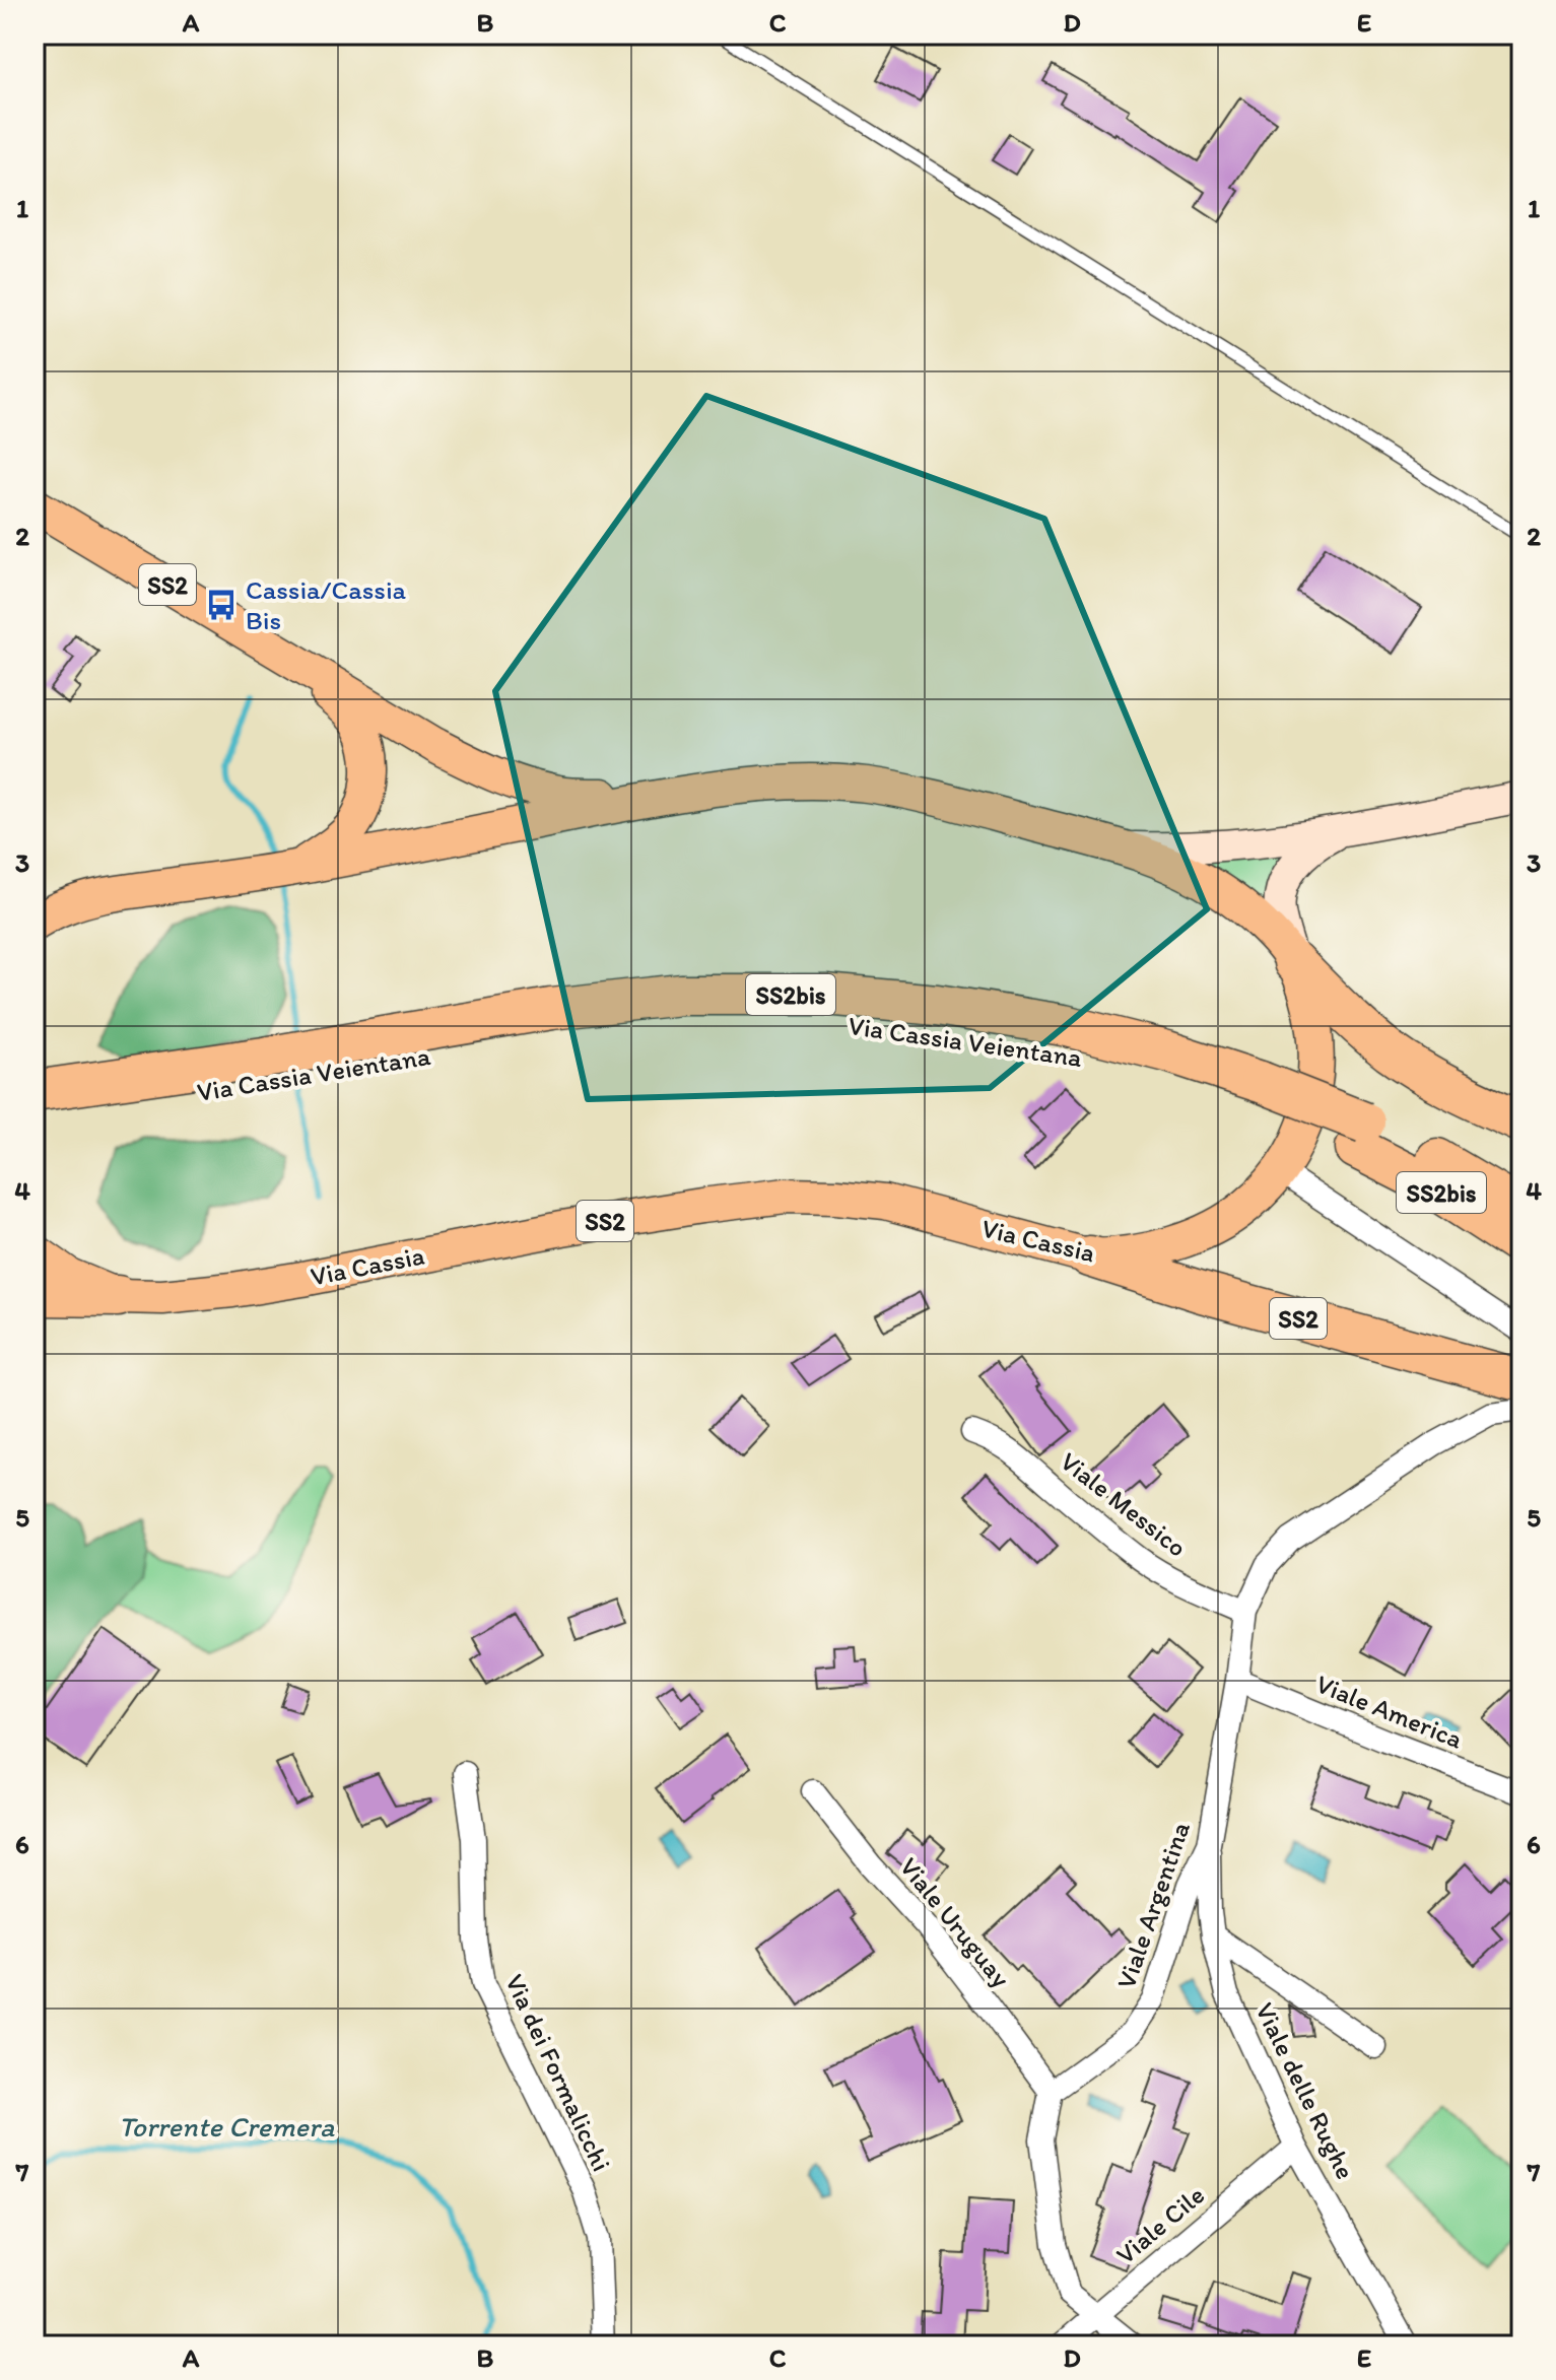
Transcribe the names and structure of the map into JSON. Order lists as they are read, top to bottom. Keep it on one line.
{"streets":{"highway":["SS2","SS2bis","Via Cassia Veientana"],"main road":["Via Cassia"],"street":["Viale Messico","Viale America","Viale Argentina","Viale Uruguay","Via dei Formalicchi","Viale delle Rughe","Viale Cile"]},"crossings":[["SS2","Via Cassia"],["SS2","Viale Argentina"],["Viale Messico","Viale Argentina"],["Viale America","Viale Argentina"],["Viale Argentina","Viale Uruguay"],["Viale Argentina","Viale delle Rughe"],["Viale delle Rughe","Viale Cile"]],"water":["Torrente Cremera"],"places":{"bus stop":["Cassia/Cassia Bis"]},"grid":{"columns":["A","B","C","D","E"],"rows":["1","2","3","4","5","6","7"]}}
